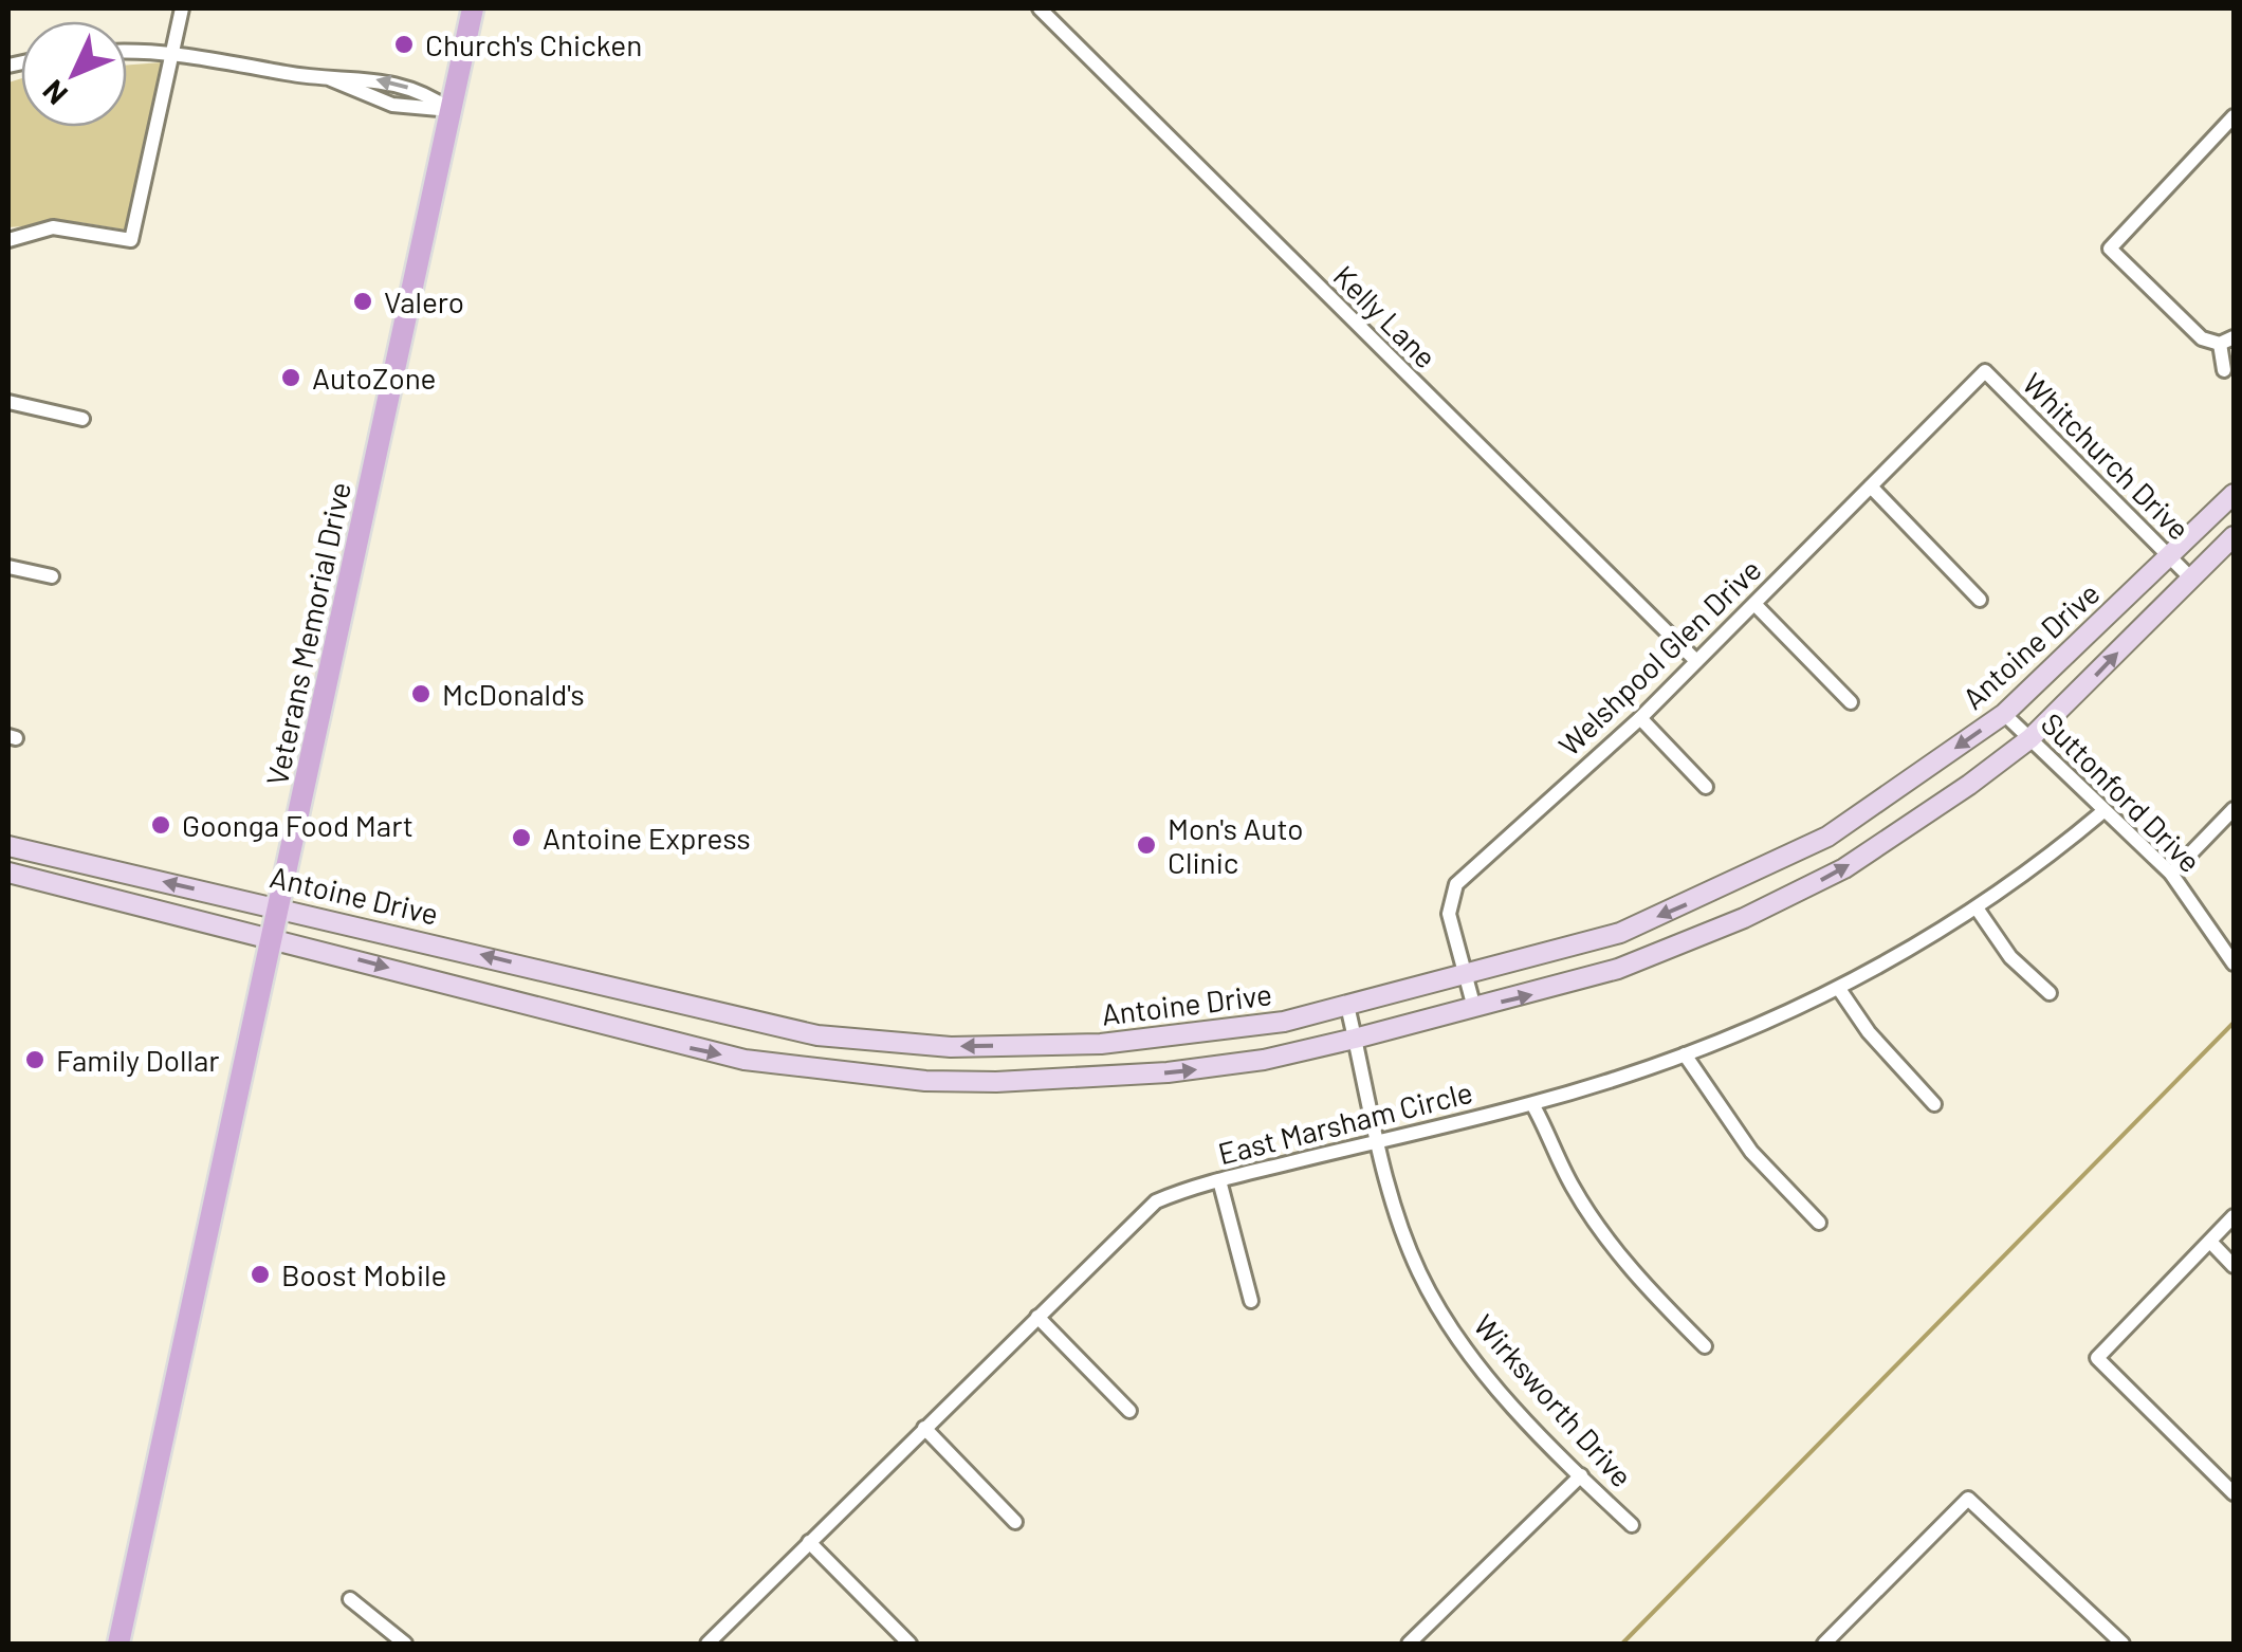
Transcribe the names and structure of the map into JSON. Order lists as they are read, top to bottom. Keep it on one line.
{"streets":{"main road":["Veterans Memorial Drive","Antoine Drive"],"street":["Kelly Lane","Whitchurch Drive","Welshpool Glen Drive","Suttonford Drive","East Marsham Circle","Wirksworth Drive"]},"crossings":[["Kelly Lane","Welshpool Glen Drive"],["Whitchurch Drive","Antoine Drive"],["Whitchurch Drive","Welshpool Glen Drive"],["Veterans Memorial Drive","Antoine Drive"],["Antoine Drive","Welshpool Glen Drive"],["Antoine Drive","Suttonford Drive"],["Antoine Drive","Wirksworth Drive"],["Suttonford Drive","East Marsham Circle"],["East Marsham Circle","Wirksworth Drive"]],"places":["Church's Chicken","Valero","AutoZone","McDonald's","Goonga Food Mart","Antoine Express","Mon's Auto Clinic","Family Dollar","Boost Mobile"],"north":"bottom left"}
